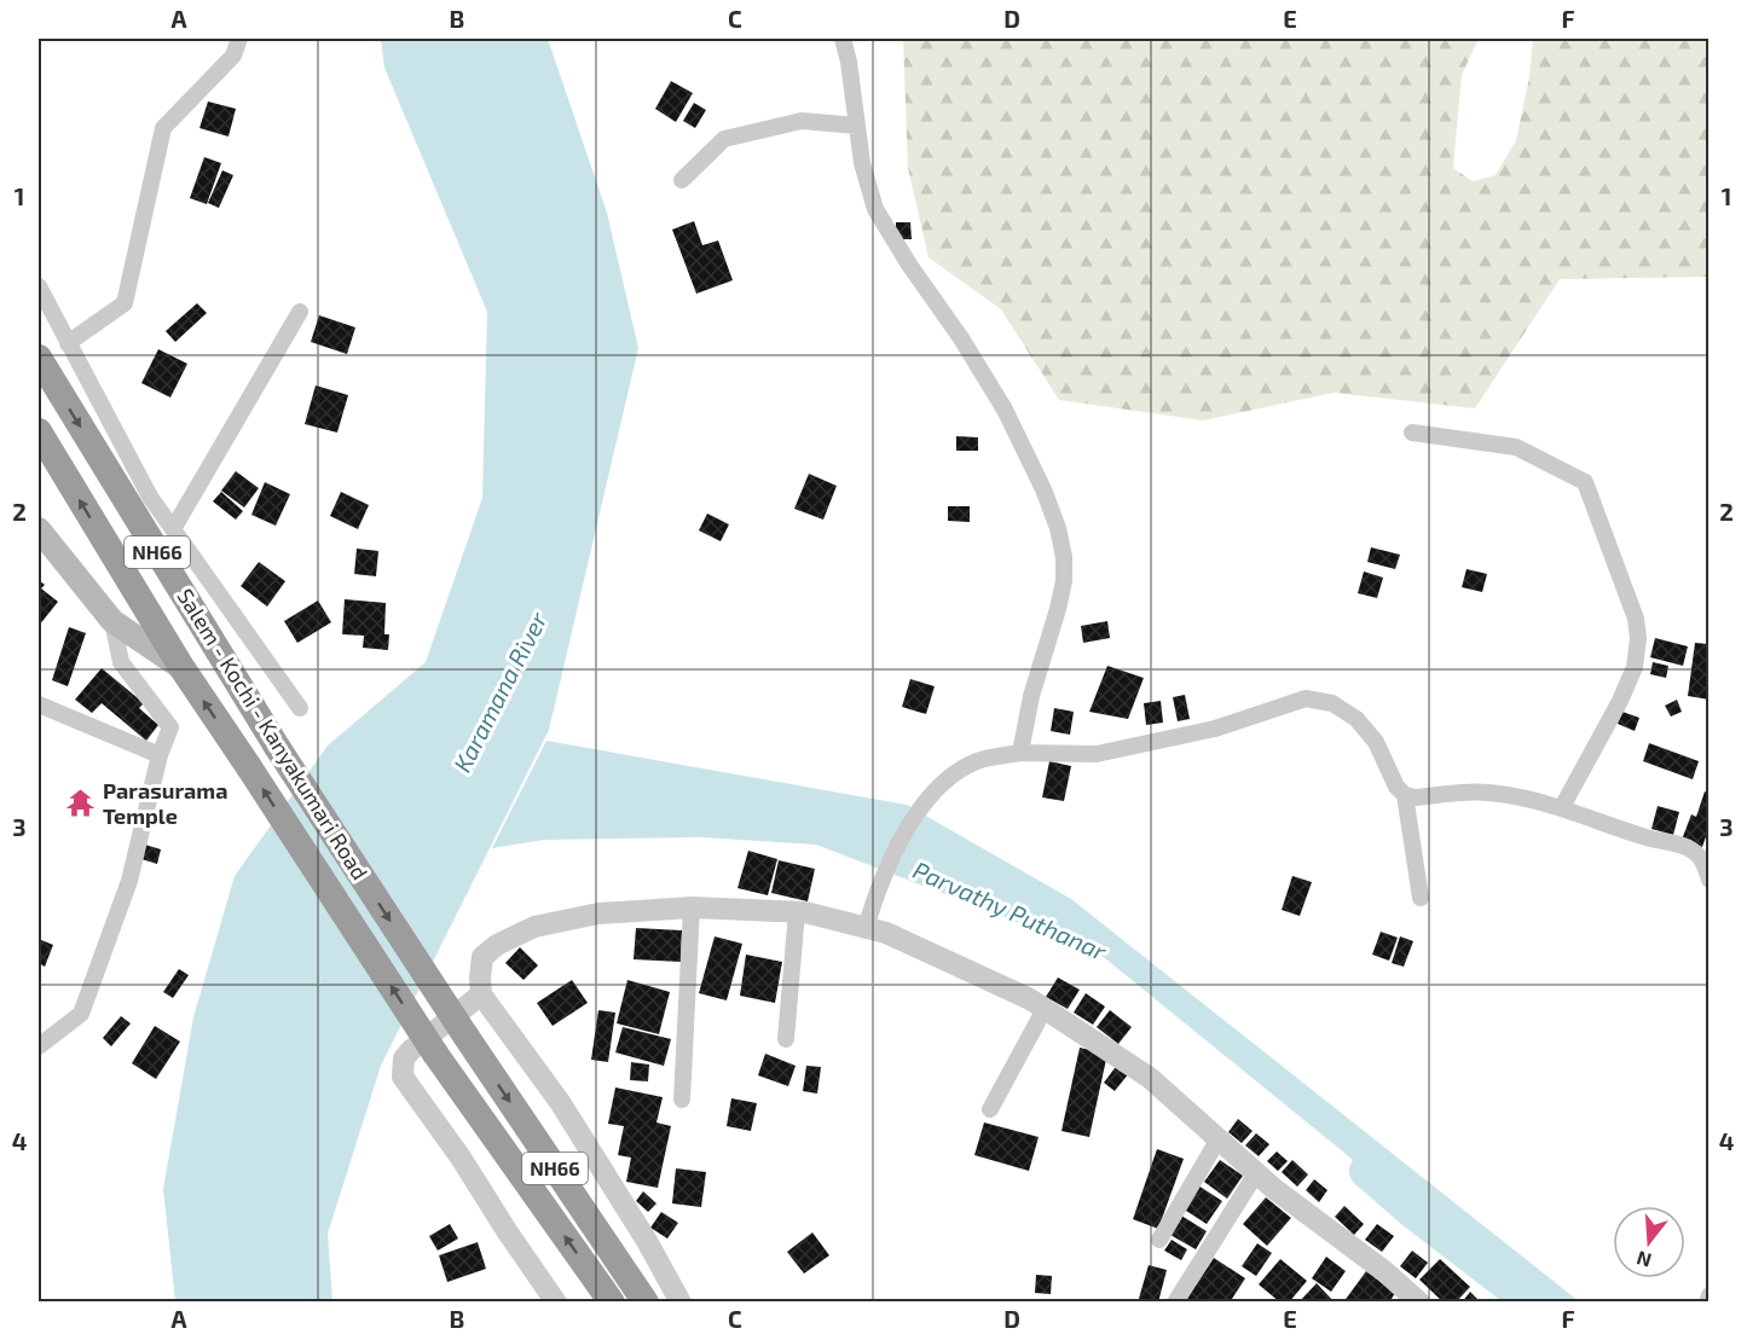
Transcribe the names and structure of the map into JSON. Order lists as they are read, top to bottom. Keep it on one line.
{"streets":{"highway":["NH66","Salem - Kochi - Kanyakumari Road"]},"water":["Karamana River","Parvathy Puthanar"],"places":{"temple":["Parasurama Temple"]},"north":"bottom","grid":{"columns":["A","B","C","D","E","F"],"rows":["1","2","3","4"]}}
